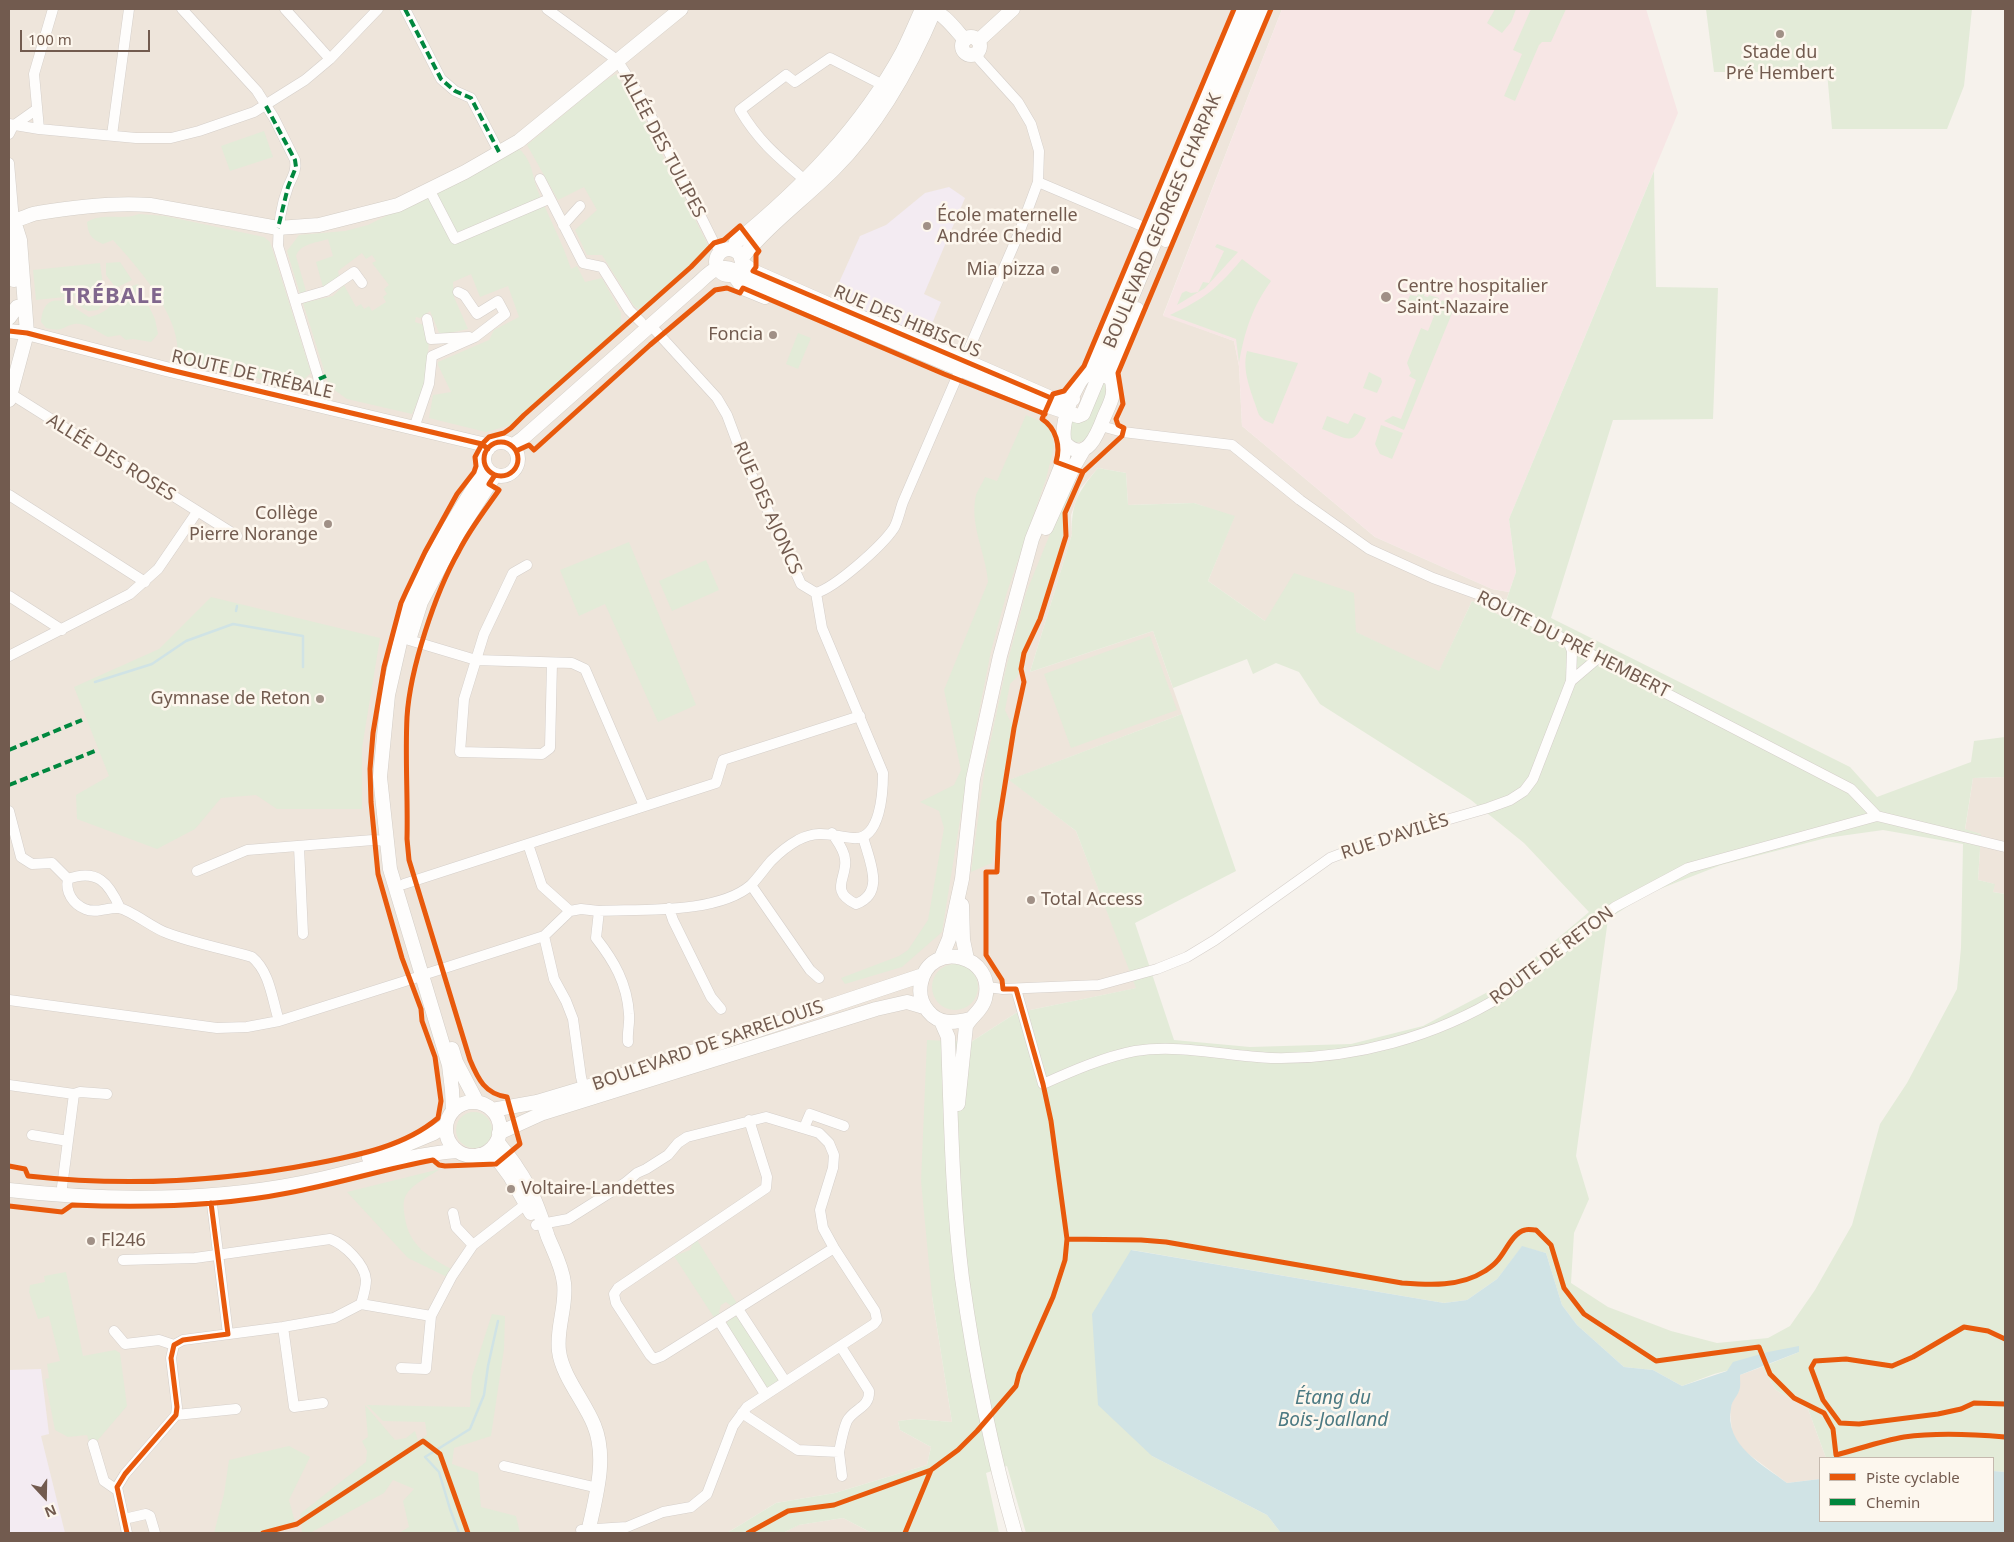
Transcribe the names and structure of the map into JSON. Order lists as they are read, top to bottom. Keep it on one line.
{"streets":{"street":["ALLÉE DES TULIPES","BOULEVARD GEORGES CHARPAK","RUE DES HIBISCUS","ROUTE DE TRÉBALE","ALLÉE DES ROSES","RUE DES AJONCS","ROUTE DU PRÉ HEMBERT","RUE D'AVILÈS","ROUTE DE RETON","BOULEVARD DE SARRELOUIS"]},"crossings":[["ALLÉE DES TULIPES","RUE DES HIBISCUS"],["BOULEVARD GEORGES CHARPAK","RUE DES HIBISCUS"],["ROUTE DU PRÉ HEMBERT","RUE D'AVILÈS"],["ROUTE DU PRÉ HEMBERT","ROUTE DE RETON"],["RUE D'AVILÈS","ROUTE DE RETON"]],"districts":["TRÉBALE"],"water":["Étang du Bois-Joalland"],"places":["Stade du Pré Hembert","École maternelle Andrée Chedid","Mia pizza","Centre hospitalier Saint-Nazaire","Foncia","Collège Pierre Norange","Gymnase de Reton","Total Access","Voltaire-Landettes","Fl246"],"legend":["Piste cyclable","Chemin"],"scale_bar":"100 m","north":"bottom"}
